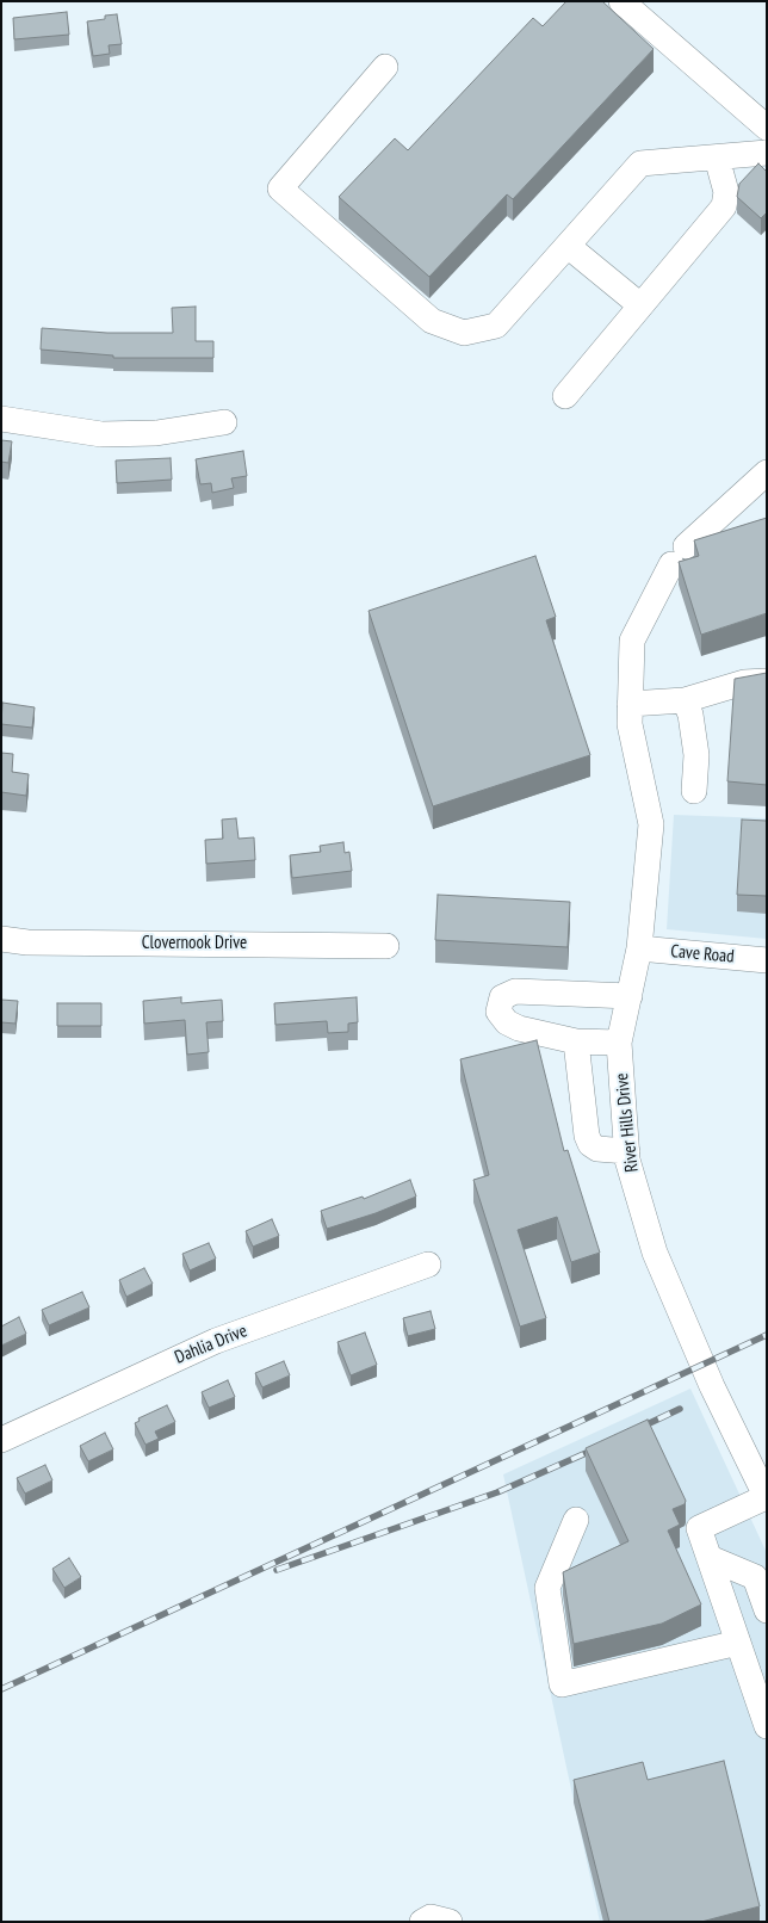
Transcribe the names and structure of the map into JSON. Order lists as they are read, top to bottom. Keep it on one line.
{"streets":{"street":["Clovernook Drive","Cave Road","River Hills Drive","Dahlia Drive"]},"crossings":[["Cave Road","River Hills Drive"]]}
